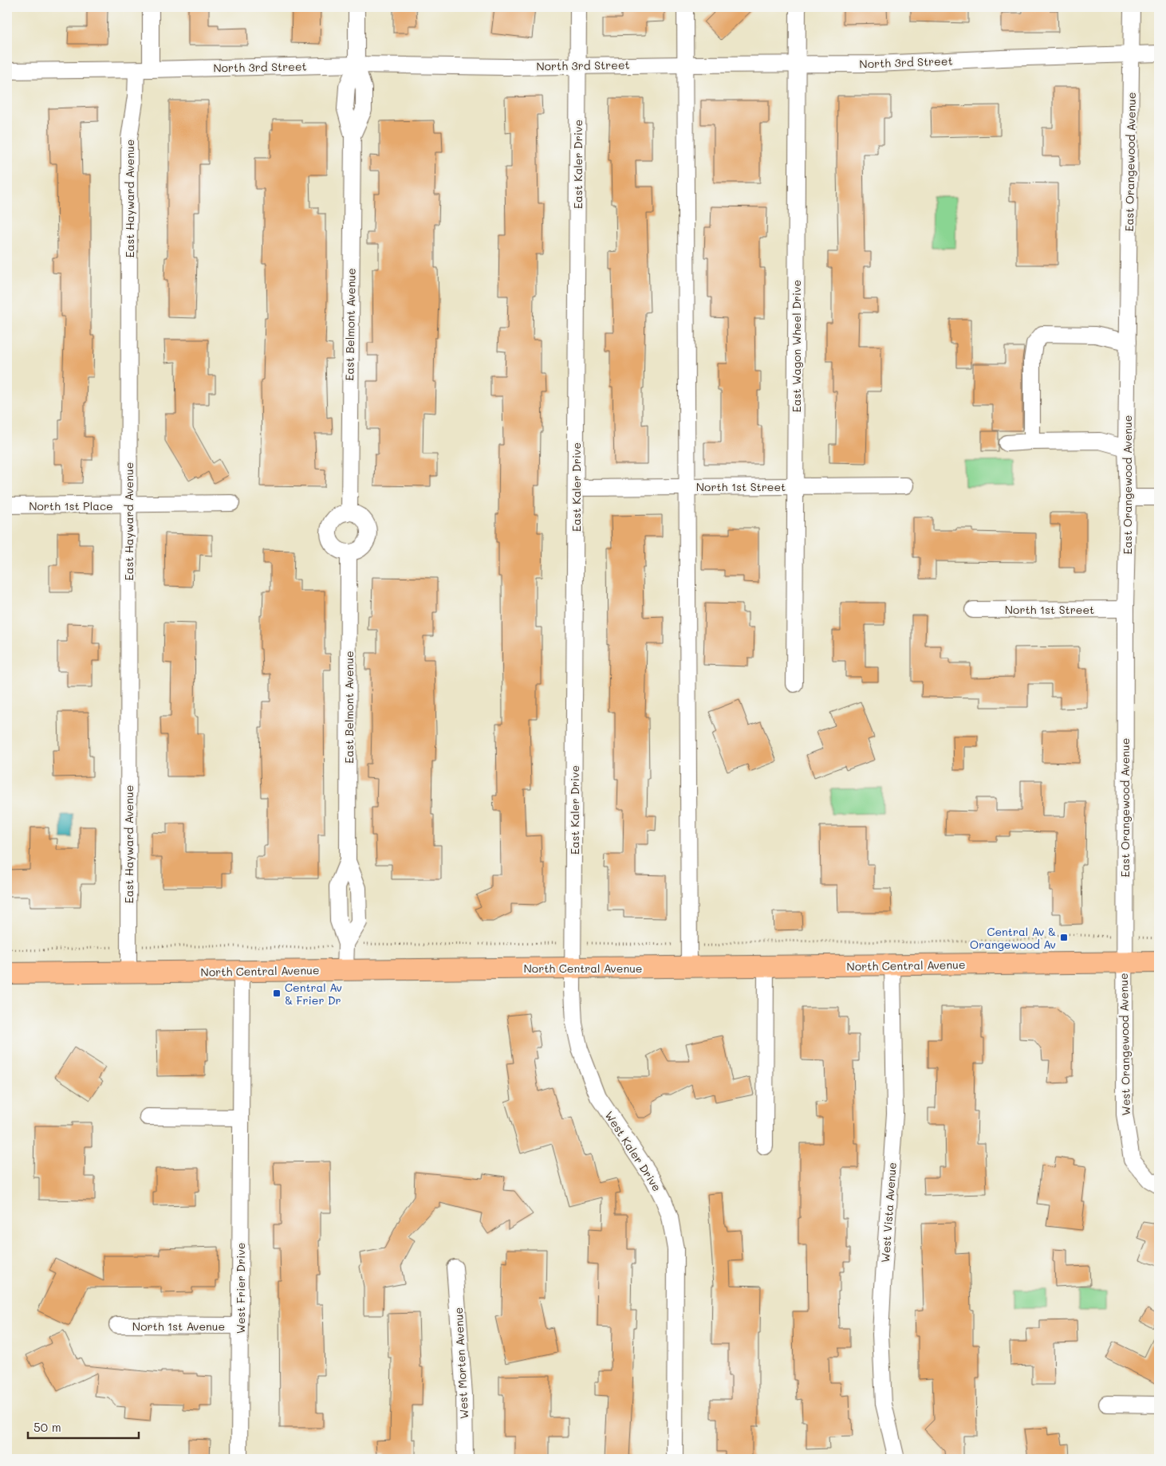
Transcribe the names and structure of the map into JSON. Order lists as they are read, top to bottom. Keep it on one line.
{"streets":{"main road":["North Central Avenue"],"street":["North 3rd Street","East Orangewood Avenue","East Kaler Drive","East Hayward Avenue","East Belmont Avenue","East Wagon Wheel Drive","North 1st Street","North 1st Place","West Orangewood Avenue","West Kaler Drive","West Vista Avenue","West Frier Drive","North 1st Avenue","West Morten Avenue"]},"crossings":[["North 3rd Street","East Orangewood Avenue"],["North 3rd Street","East Kaler Drive"],["North 3rd Street","East Hayward Avenue"],["North 3rd Street","East Belmont Avenue"],["North 3rd Street","East Wagon Wheel Drive"],["East Orangewood Avenue","North 1st Street"],["East Orangewood Avenue","North Central Avenue"],["East Orangewood Avenue","West Orangewood Avenue"],["East Kaler Drive","North 1st Street"],["East Kaler Drive","North Central Avenue"],["East Kaler Drive","West Kaler Drive"],["East Hayward Avenue","North 1st Place"],["East Hayward Avenue","North Central Avenue"],["East Belmont Avenue","North Central Avenue"],["East Wagon Wheel Drive","North 1st Street"],["North Central Avenue","West Orangewood Avenue"],["North Central Avenue","West Kaler Drive"],["North Central Avenue","West Vista Avenue"],["North Central Avenue","West Frier Drive"],["West Frier Drive","North 1st Avenue"]],"places":{"transit":["Central Av & Orangewood Av","Central Av & Frier Dr"]},"scale_bar":"50 m"}
